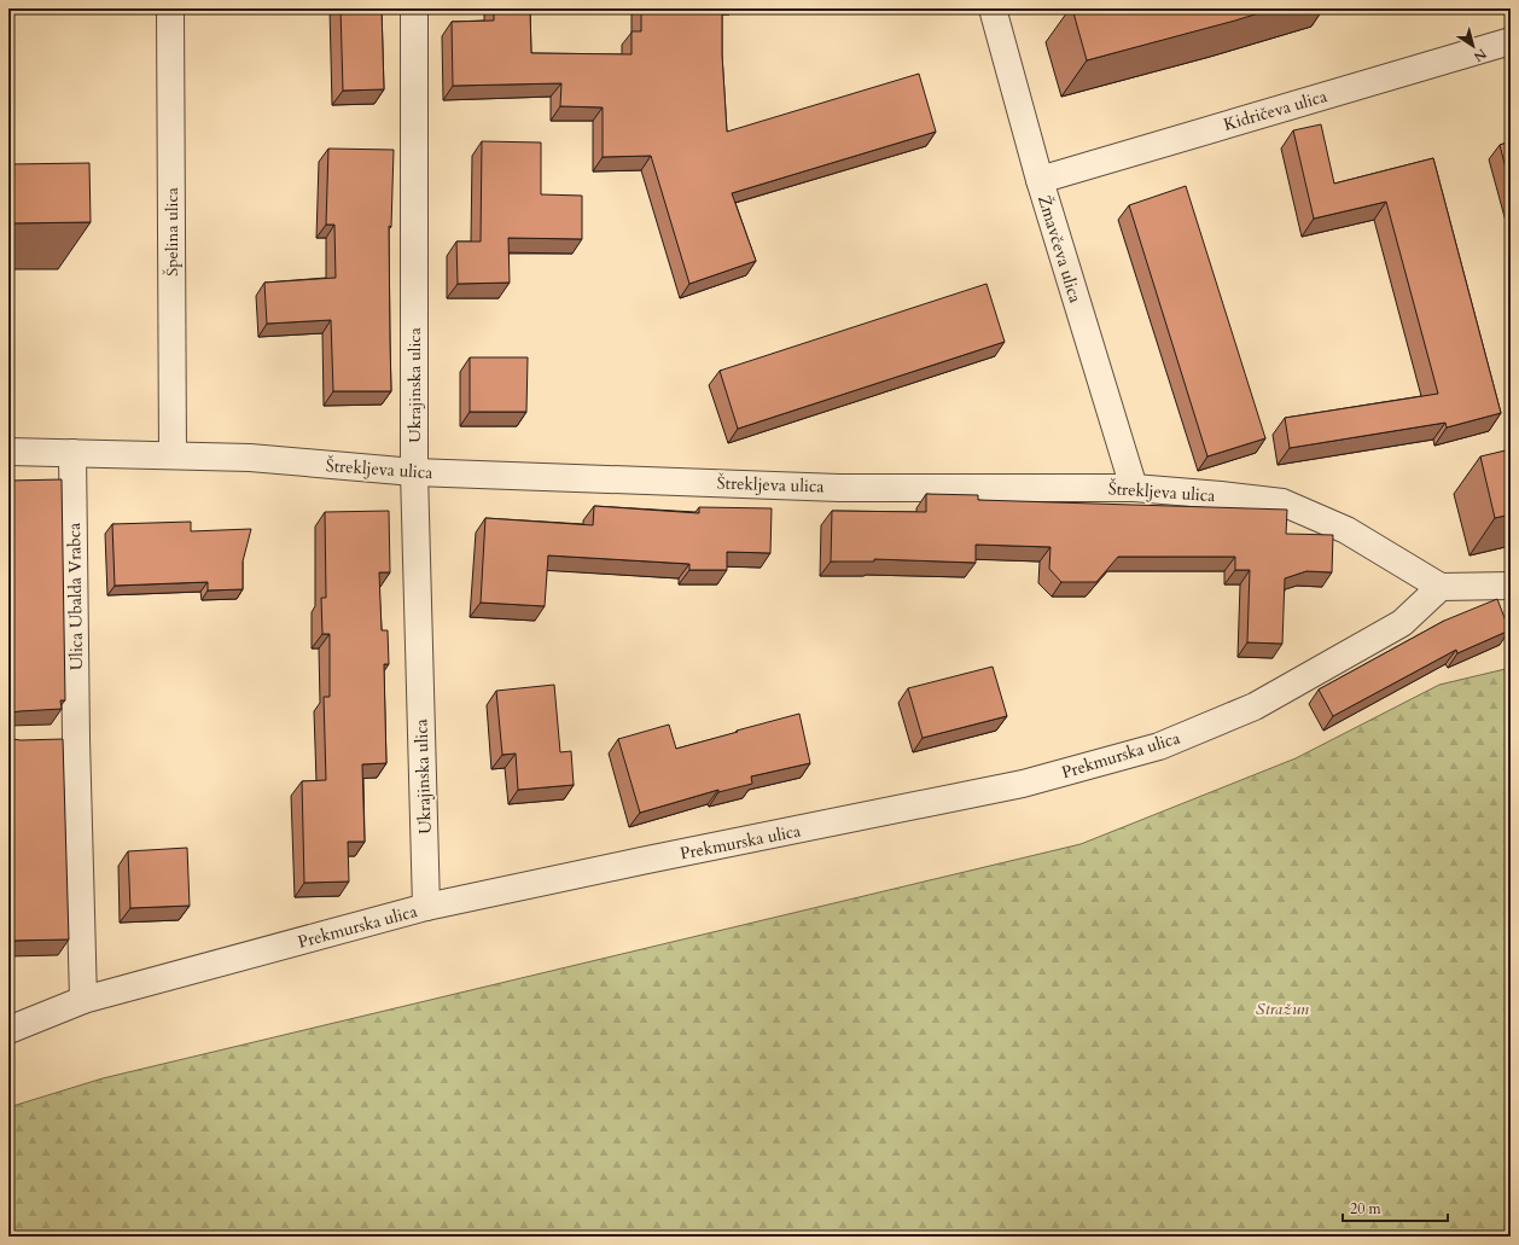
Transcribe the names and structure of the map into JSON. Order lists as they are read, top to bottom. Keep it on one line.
{"streets":{"street":["Kidričeva ulica","Špelina ulica","Žmavčeva ulica","Ukrajinska ulica","Štrekljeva ulica","Ulica Ubalda Vrabca","Prekmurska ulica"]},"crossings":[["Kidričeva ulica","Žmavčeva ulica"],["Špelina ulica","Štrekljeva ulica"],["Žmavčeva ulica","Štrekljeva ulica"],["Ukrajinska ulica","Štrekljeva ulica"],["Ukrajinska ulica","Prekmurska ulica"],["Štrekljeva ulica","Ulica Ubalda Vrabca"],["Štrekljeva ulica","Prekmurska ulica"],["Ulica Ubalda Vrabca","Prekmurska ulica"]],"parks":["Stražun"],"scale_bar":"20 m","north":"bottom right"}
